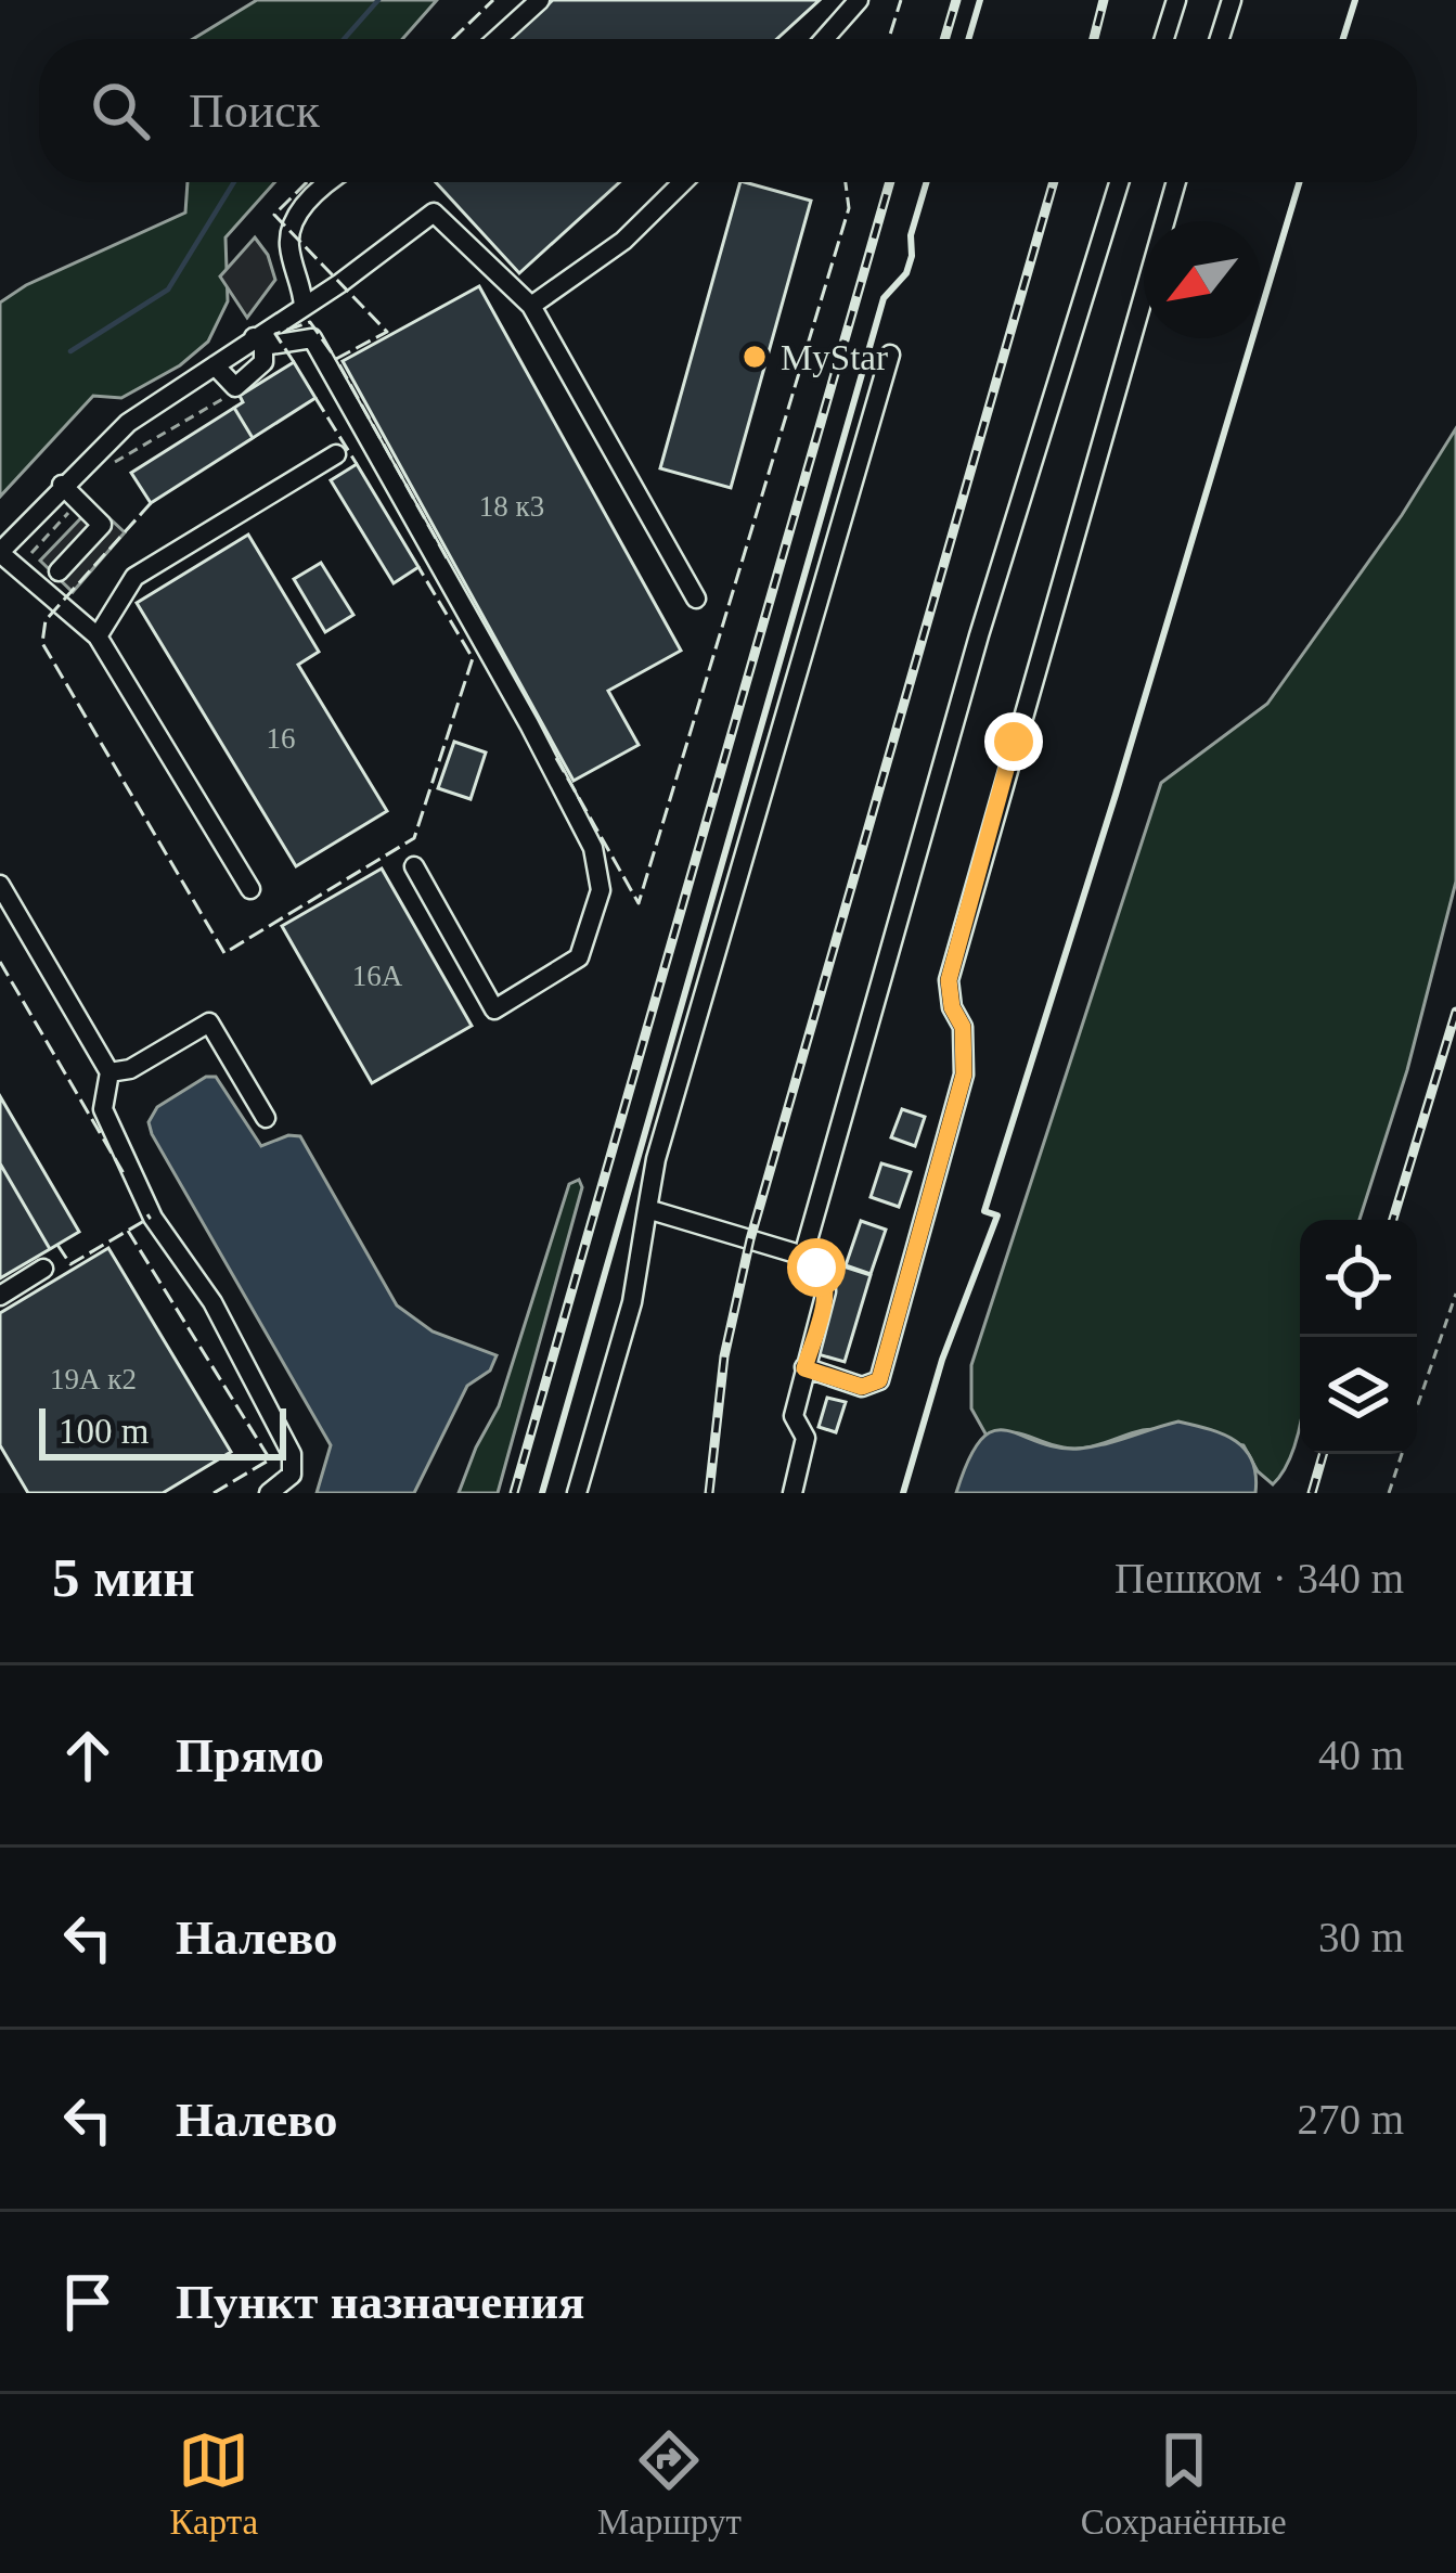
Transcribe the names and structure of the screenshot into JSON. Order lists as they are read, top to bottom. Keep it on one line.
{"places":["MyStar"],"house_numbers":["18 к3","16","16А","19А к2"],"scale_bar":"100 m","north":"bottom left","page":{"search":"Поиск","scale":"100 m","heading":["5 мин","Пешком · 340 m"],"list":[["Прямо","40 m"],["Налево","30 m"],["Налево","270 m"],"Пункт назначения"],"nav":["Карта","Маршрут","Сохранённые"]}}
